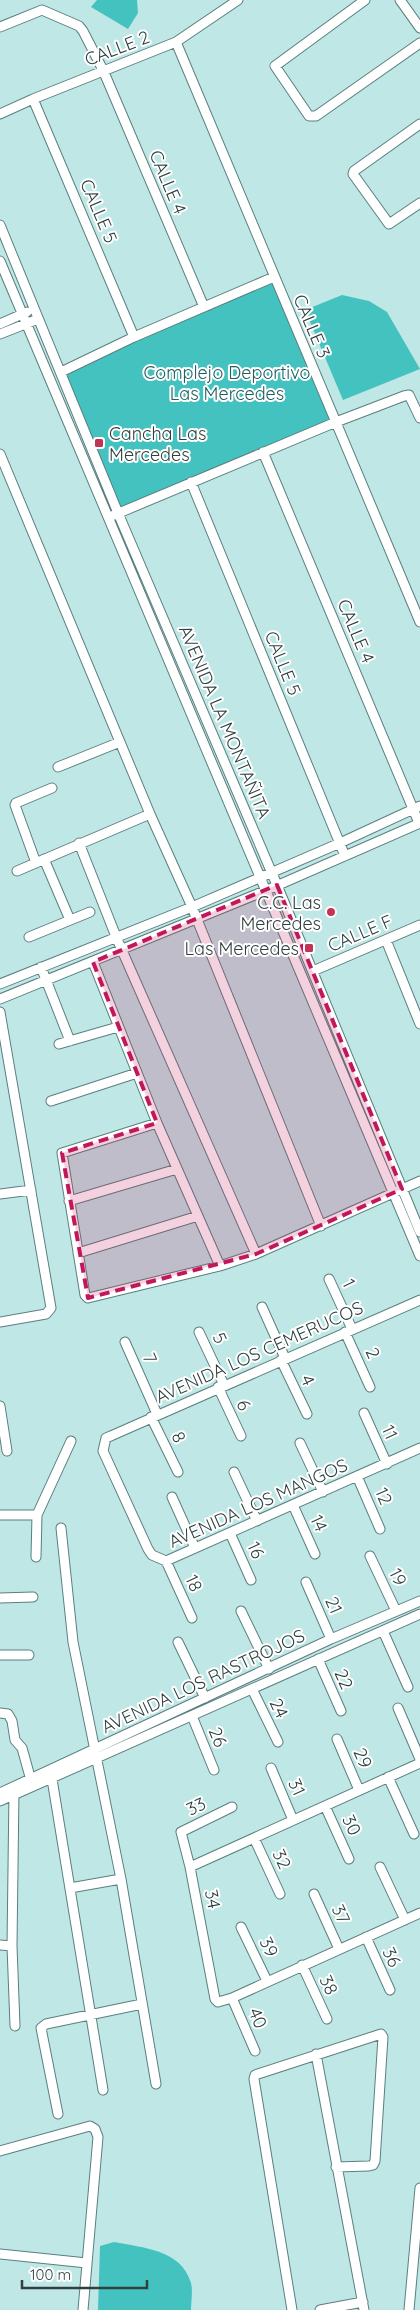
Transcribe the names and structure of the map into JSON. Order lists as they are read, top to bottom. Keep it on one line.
{"streets":{"street":["CALLE 2","CALLE 4","CALLE 5","CALLE 3","AVENIDA LA MONTAÑITA","CALLE F","1","5","AVENIDA LOS CEMERUCOS","2","7","4","6","11","8","12","AVENIDA LOS MANGOS","14","16","19","18","21","22","AVENIDA LOS RASTROJOS","24","26","29","31","33","30","32","34","37","39","36","38","40"]},"crossings":[["CALLE 2","CALLE 4"],["CALLE 2","CALLE 5"],["CALLE 2","CALLE 3"],["AVENIDA LA MONTAÑITA","CALLE F"],["1","AVENIDA LOS CEMERUCOS"],["1","2"],["5","AVENIDA LOS CEMERUCOS"],["5","6"],["AVENIDA LOS CEMERUCOS","2"],["AVENIDA LOS CEMERUCOS","7"],["AVENIDA LOS CEMERUCOS","4"],["AVENIDA LOS CEMERUCOS","6"],["AVENIDA LOS CEMERUCOS","8"],["AVENIDA LOS CEMERUCOS","AVENIDA LOS MANGOS"],["7","8"],["11","AVENIDA LOS MANGOS"],["12","AVENIDA LOS MANGOS"],["AVENIDA LOS MANGOS","14"],["AVENIDA LOS MANGOS","16"],["AVENIDA LOS MANGOS","18"],["19","AVENIDA LOS RASTROJOS"],["21","AVENIDA LOS RASTROJOS"],["22","AVENIDA LOS RASTROJOS"],["AVENIDA LOS RASTROJOS","24"],["AVENIDA LOS RASTROJOS","26"],["33","34"],["34","40"]],"parks":["Complejo Deportivo Las Mercedes"],"places":{"transit":["Cancha Las Mercedes","Las Mercedes"],"other":["C.C. Las Mercedes"]},"scale_bar":"100 m"}
